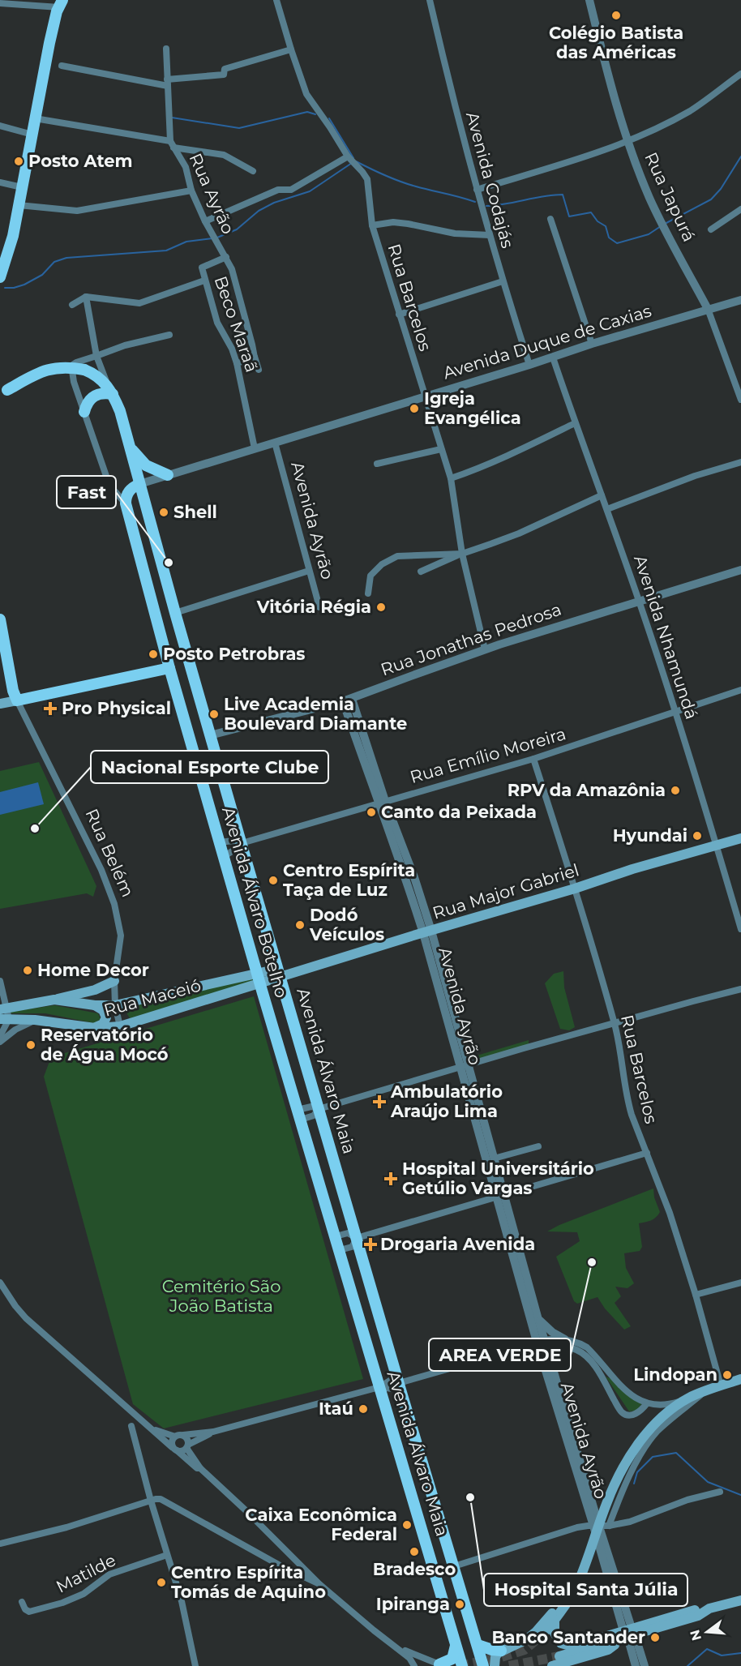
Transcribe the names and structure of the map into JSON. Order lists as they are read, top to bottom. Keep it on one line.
{"streets":{"main road":["Rua Belém","Rua Major Gabriel","Avenida Álvaro Botelho","Rua Maceió","Avenida Álvaro Maia"],"street":["Avenida Codajás","Rua Ayrão","Rua Japurá","Rua Barcelos","Beco Maraã","Avenida Duque de Caxias","Avenida Ayrão","Avenida Nhamundá","Rua Jonathas Pedrosa","Rua Emílio Moreira","Matilde"]},"crossings":[["Avenida Codajás","Avenida Duque de Caxias"],["Rua Ayrão","Beco Maraã"],["Rua Japurá","Avenida Duque de Caxias"],["Rua Barcelos","Avenida Duque de Caxias"],["Rua Barcelos","Rua Jonathas Pedrosa"],["Rua Barcelos","Rua Emílio Moreira"],["Rua Barcelos","Rua Major Gabriel"],["Beco Maraã","Avenida Duque de Caxias"],["Avenida Duque de Caxias","Avenida Ayrão"],["Avenida Duque de Caxias","Avenida Nhamundá"],["Avenida Duque de Caxias","Avenida Álvaro Maia"],["Avenida Ayrão","Rua Jonathas Pedrosa"],["Avenida Ayrão","Rua Emílio Moreira"],["Avenida Ayrão","Rua Major Gabriel"],["Avenida Nhamundá","Rua Jonathas Pedrosa"],["Avenida Nhamundá","Rua Emílio Moreira"],["Avenida Nhamundá","Rua Major Gabriel"],["Rua Jonathas Pedrosa","Avenida Álvaro Maia"],["Rua Emílio Moreira","Avenida Álvaro Botelho"],["Rua Emílio Moreira","Avenida Álvaro Maia"],["Rua Belém","Rua Maceió"],["Rua Major Gabriel","Rua Maceió"],["Rua Major Gabriel","Avenida Álvaro Maia"],["Avenida Álvaro Botelho","Rua Maceió"],["Avenida Álvaro Botelho","Avenida Álvaro Maia"],["Rua Maceió","Avenida Álvaro Maia"]],"parks":["Cemitério São João Batista"],"places":{"other":["Colégio Batista das Américas","Posto Atem","Igreja Evangélica","Shell","Fast","Vitória Régia","Posto Petrobras","Live Academia Boulevard Diamante","RPV da Amazônia","Canto da Peixada","Nacional Esporte Clube","Hyundai","Centro Espírita Taça de Luz","Dodó Veículos","Home Decor","Reservatório de Água Mocó","AREA VERDE","Lindopan","Itaú","Hospital Santa Júlia","Caixa Econômica Federal","Bradesco","Centro Espírita Tomás de Aquino","Ipiranga","Banco Santander"],"health":["Pro Physical","Ambulatório Araújo Lima","Hospital Universitário Getúlio Vargas","Drogaria Avenida"]},"north":"left"}
